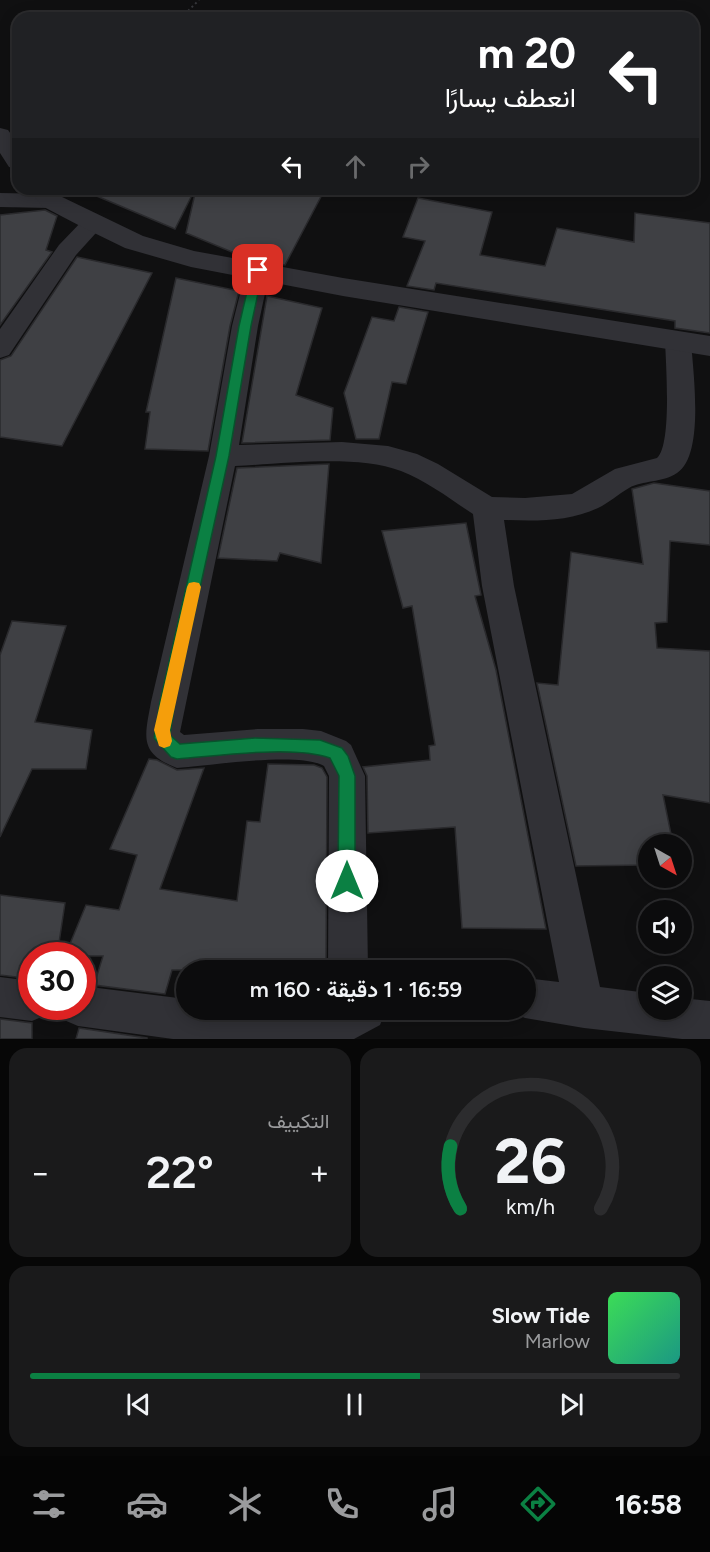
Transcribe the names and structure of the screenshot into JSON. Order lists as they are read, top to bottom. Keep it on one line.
{"north":"bottom right","page":{"turn":["20 m","انعطف يسارًا"],"limit":"30","trip":"16:59 · 1 دقيقة · 160 m","tile":"التكييف","heat":["−","22°","+"],"song":["Slow Tide","Marlow"],"tabs":"16:58","gauge":["26","km/h"]}}
